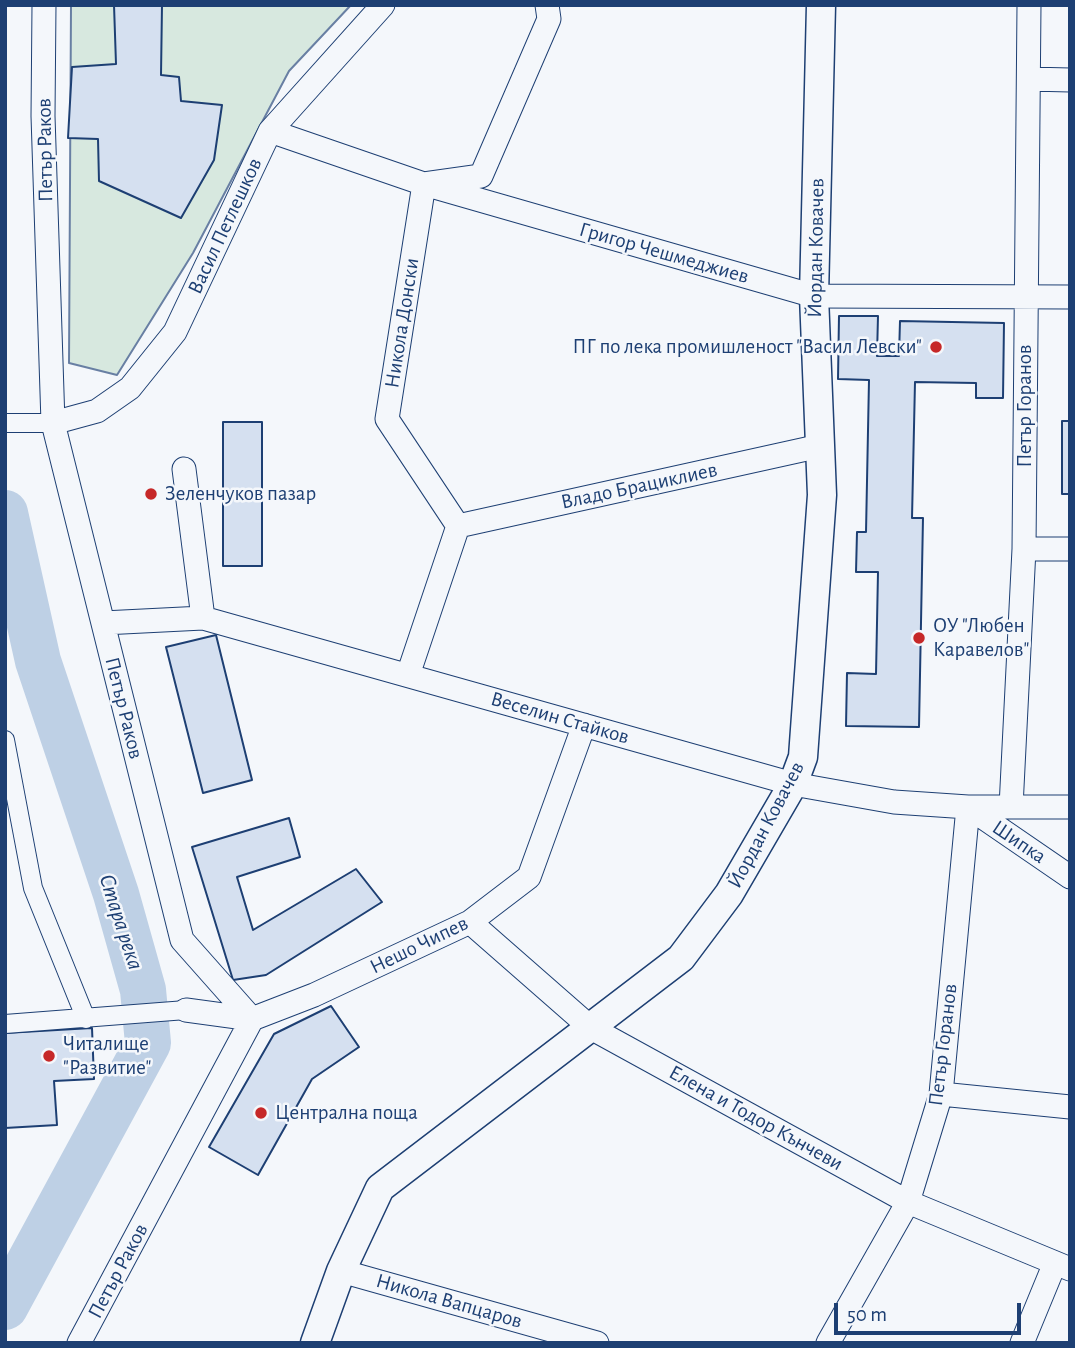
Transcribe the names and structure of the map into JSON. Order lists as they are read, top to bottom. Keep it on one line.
{"streets":{"street":["Петър Раков","Васил Петлешков","Йордан Ковачев","Григор Чешмеджиев","Никола Донски","Петър Горанов","Владо Брациклиев","Веселин Стайков","Шипка","Нешо Чипев","Елена и Тодор Кънчеви","Никола Вапцаров"]},"crossings":[["Петър Раков","Васил Петлешков"],["Петър Раков","Веселин Стайков"],["Петър Раков","Нешо Чипев"],["Васил Петлешков","Григор Чешмеджиев"],["Йордан Ковачев","Григор Чешмеджиев"],["Йордан Ковачев","Владо Брациклиев"],["Йордан Ковачев","Веселин Стайков"],["Йордан Ковачев","Елена и Тодор Кънчеви"],["Йордан Ковачев","Никола Вапцаров"],["Григор Чешмеджиев","Никола Донски"],["Григор Чешмеджиев","Петър Горанов"],["Никола Донски","Владо Брациклиев"],["Петър Горанов","Веселин Стайков"],["Петър Горанов","Шипка"],["Петър Горанов","Елена и Тодор Кънчеви"],["Веселин Стайков","Шипка"],["Веселин Стайков","Нешо Чипев"],["Нешо Чипев","Елена и Тодор Кънчеви"]],"water":["Стара река"],"places":["ПГ по лека промишленост \"Васил Левски\"","Зеленчуков пазар","ОУ \"Любен Каравелов\"","Читалище \"Развитие\"","Централна поща"],"scale_bar":"50 m"}
